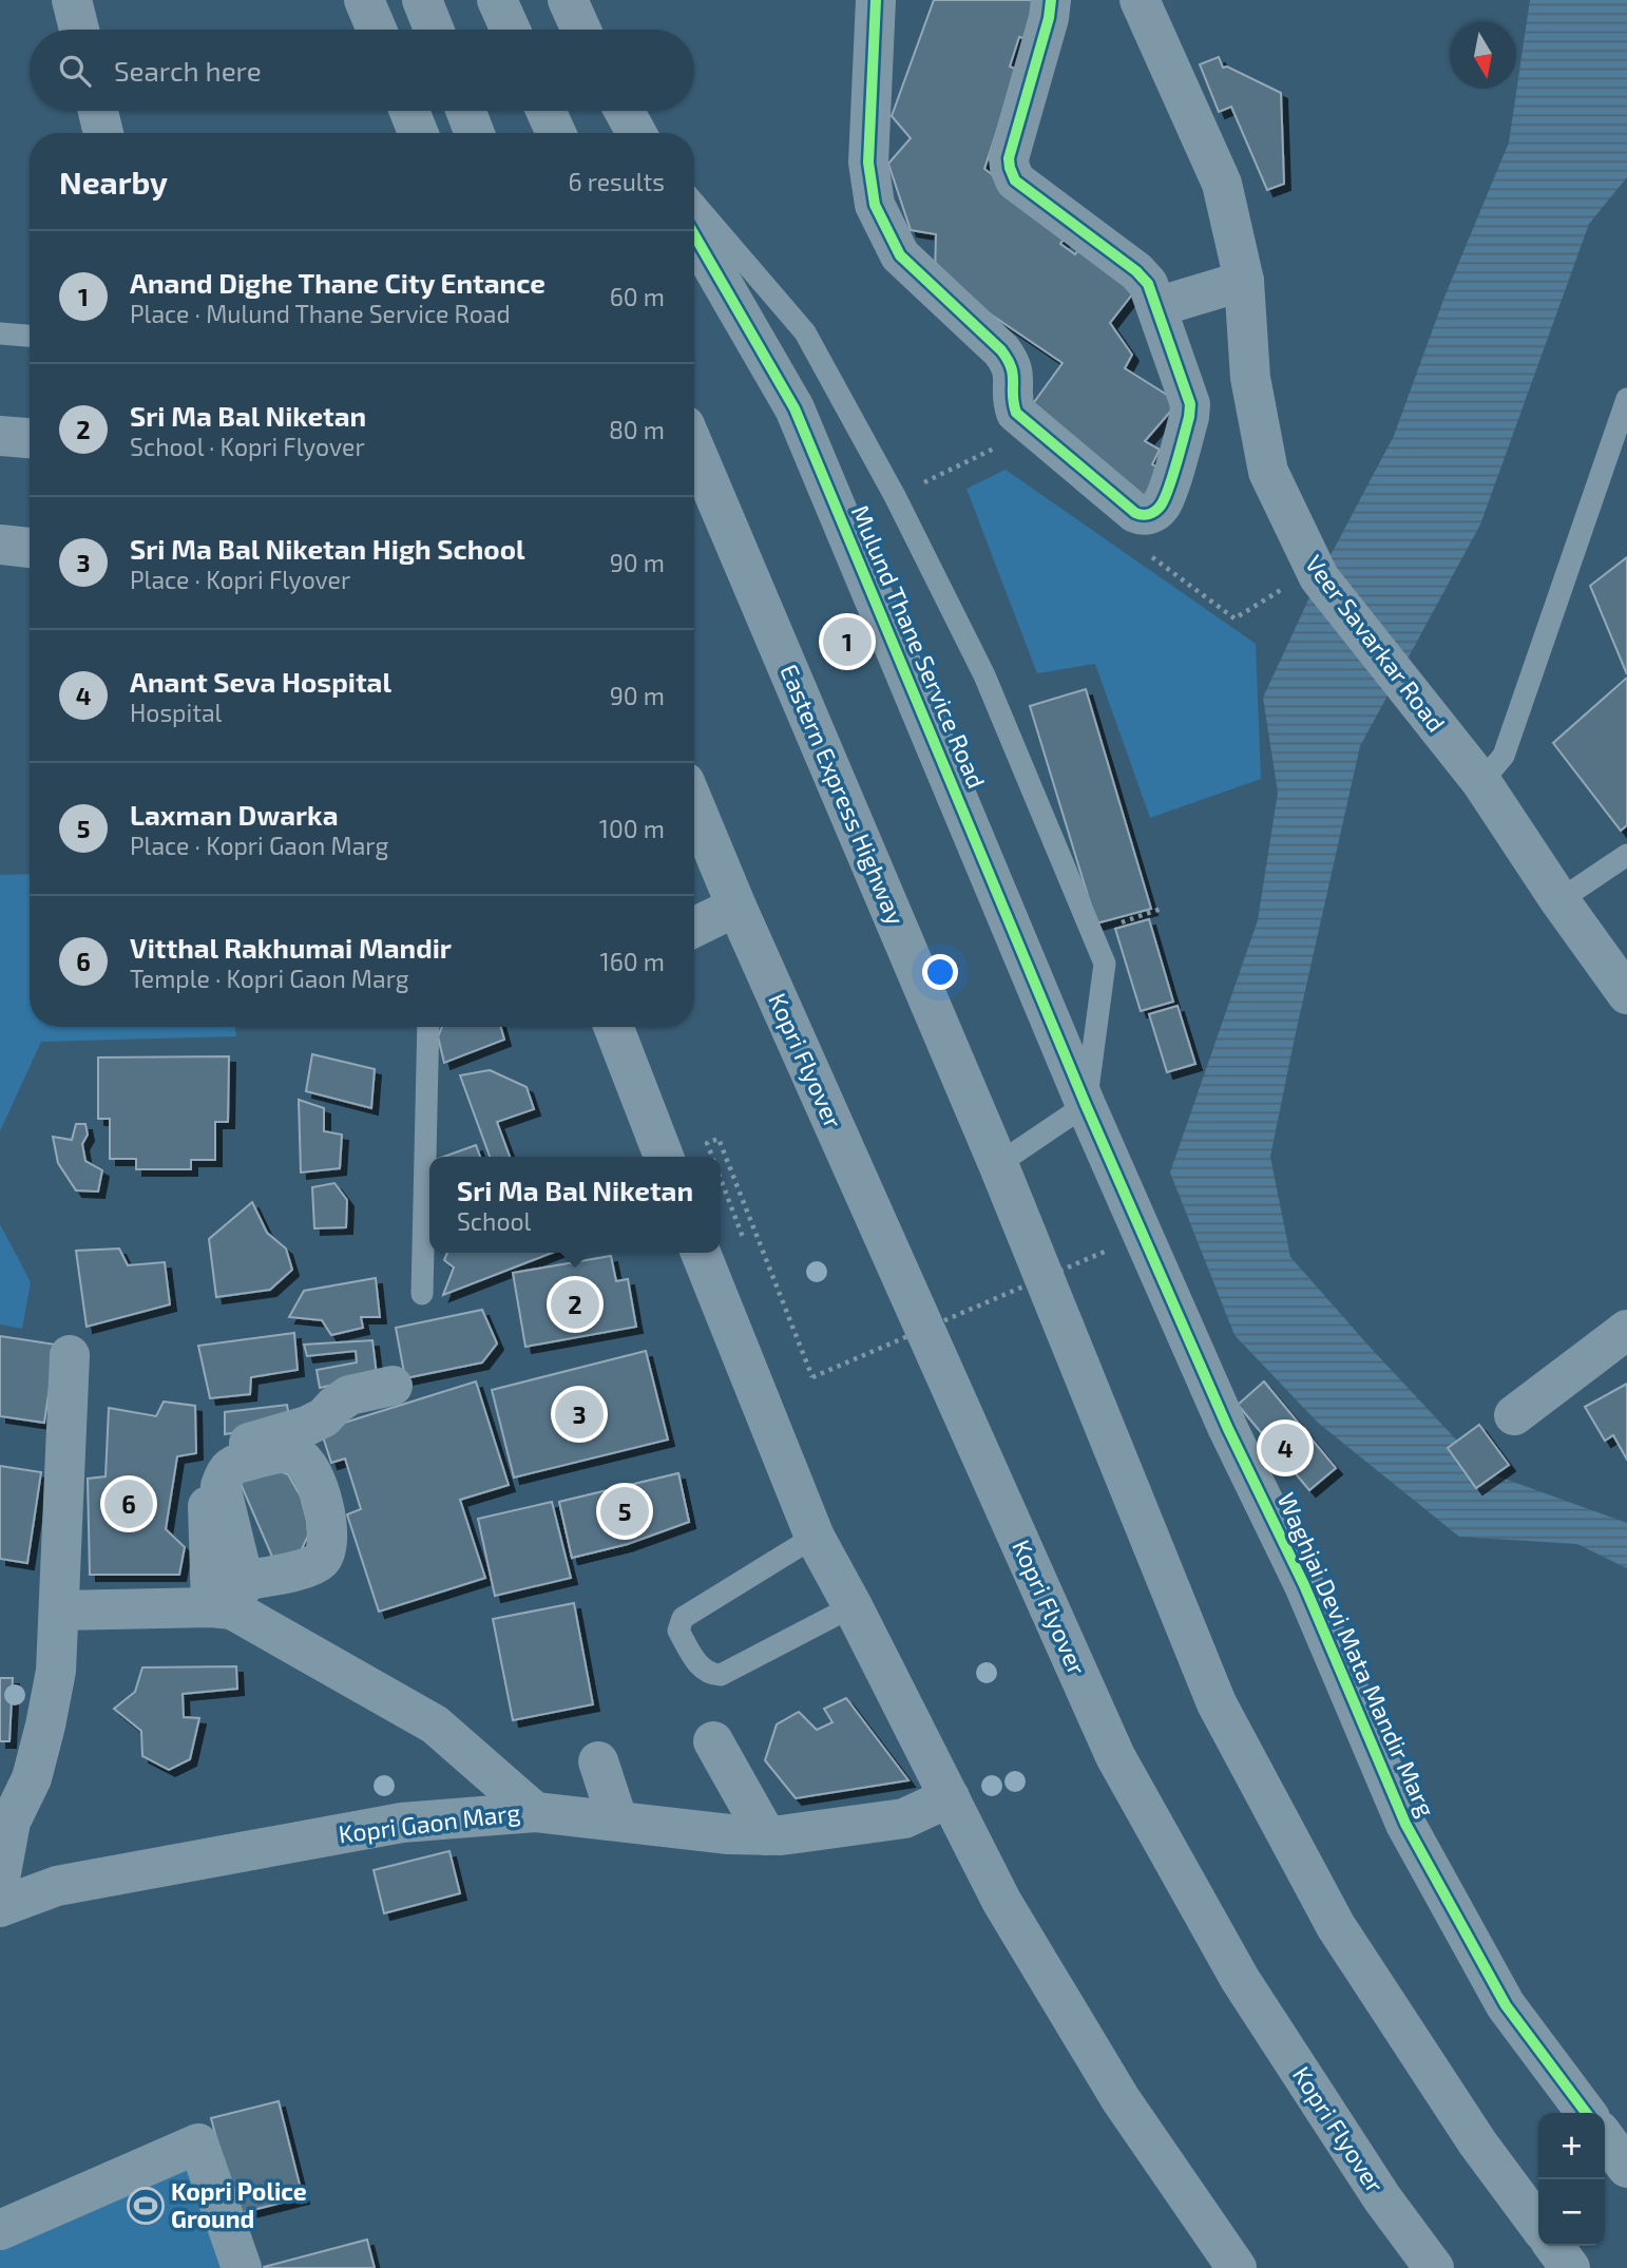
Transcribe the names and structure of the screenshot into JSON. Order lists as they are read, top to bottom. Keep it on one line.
{"streets":{"highway":["Eastern Express Highway","Kopri Flyover"],"street":["Veer Savarkar Road","Mulund Thane Service Road","Waghjai Devi Mata Mandir Marg","Kopri Gaon Marg"]},"crossings":[["Mulund Thane Service Road","Waghjai Devi Mata Mandir Marg"]],"places":{"sports":["Kopri Police Ground"]},"north":"bottom","page":{"search":"Search here","heading":["Nearby","6 results"],"list":[{"mark":"1","name":"Anand Dighe Thane City Entance","note":"Place · Mulund Thane Service Road","value":"60 m"},{"mark":"2","name":"Sri Ma Bal Niketan","note":"School · Kopri Flyover","value":"80 m"},{"mark":"3","name":"Sri Ma Bal Niketan High School","note":"Place · Kopri Flyover","value":"90 m"},{"mark":"4","name":"Anant Seva Hospital","note":"Hospital","value":"90 m"},{"mark":"5","name":"Laxman Dwarka","note":"Place · Kopri Gaon Marg","value":"100 m"},{"mark":"6","name":"Vitthal Rakhumai Mandir","note":"Temple · Kopri Gaon Marg","value":"160 m"}],"pins":["1","2","3","4","6","5"],"popup":["Sri Ma Bal Niketan","School"],"map_buttons":["+","−"]}}
